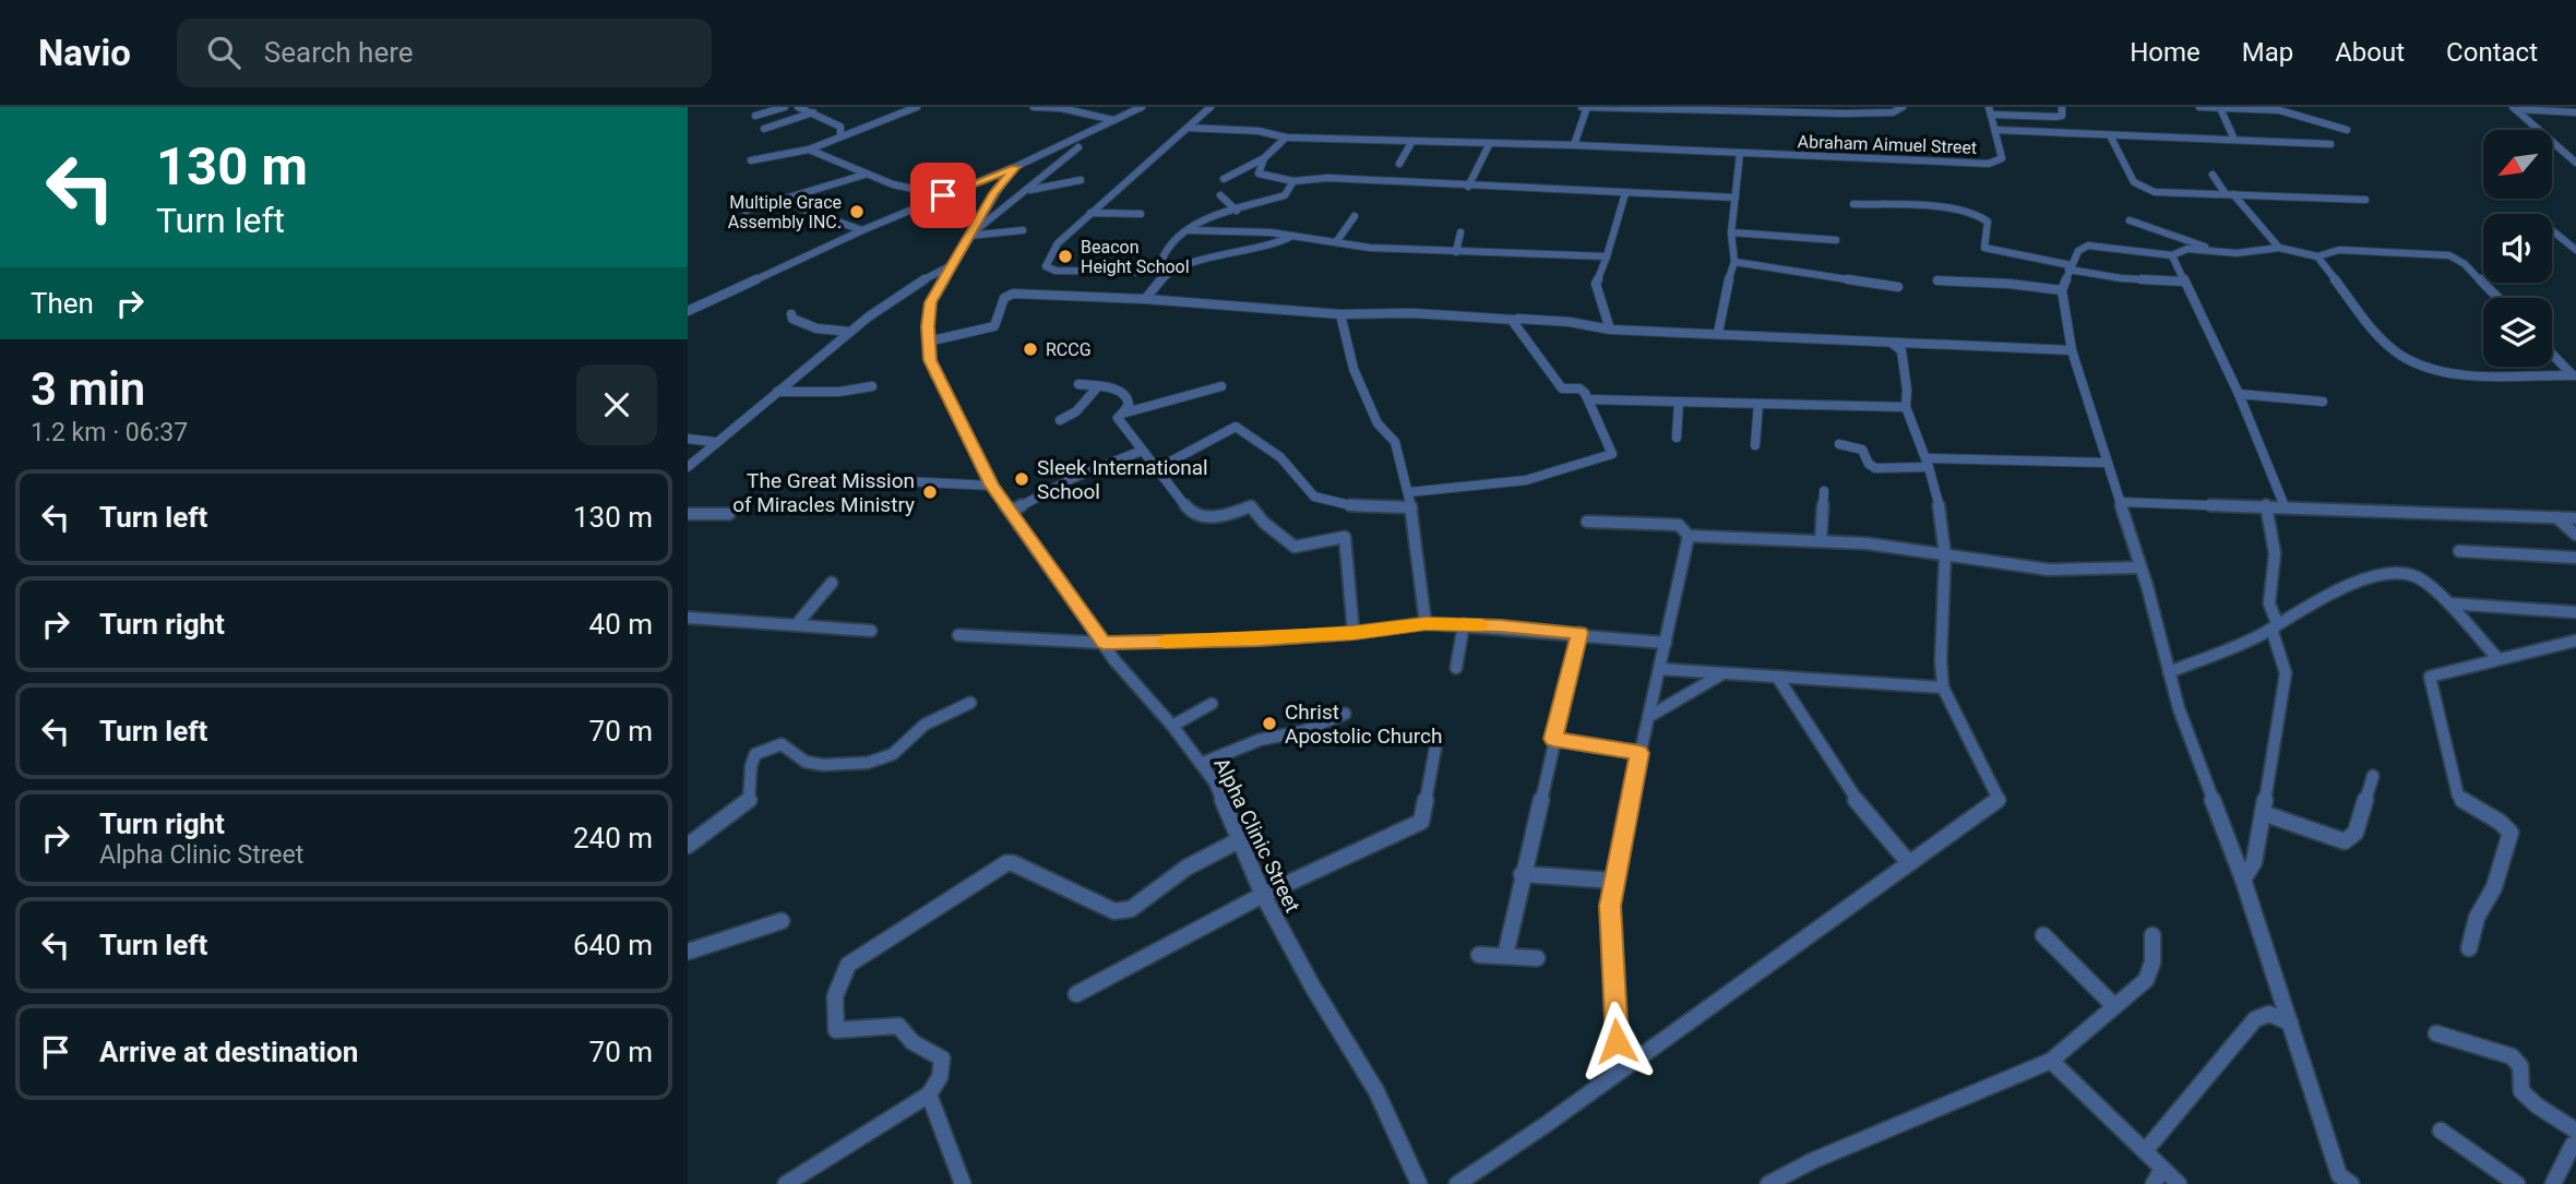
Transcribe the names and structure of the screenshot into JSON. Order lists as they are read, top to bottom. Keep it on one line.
{"streets":{"street":["Abraham Aimuel Street","Alpha Clinic Street"]},"places":["Multiple Grace Assembly INC.","Beacon Height School","RCCG","Sleek International School","The Great Mission of Miracles Ministry","Christ Apostolic Church"],"north":"bottom left","page":{"header":"Navio","search":"Search here","nav":["Home","Map","About","Contact"],"turn":["130 m","Turn left"],"then":"Then","heading":["3 min","1.2 km · 06:37"],"list":[{"name":"Turn left","value":"130 m"},{"name":"Turn right","value":"40 m"},{"name":"Turn left","value":"70 m"},{"name":"Turn right","note":"Alpha Clinic Street","value":"240 m"},{"name":"Turn left","value":"640 m"},{"name":"Arrive at destination","value":"70 m"}]}}
